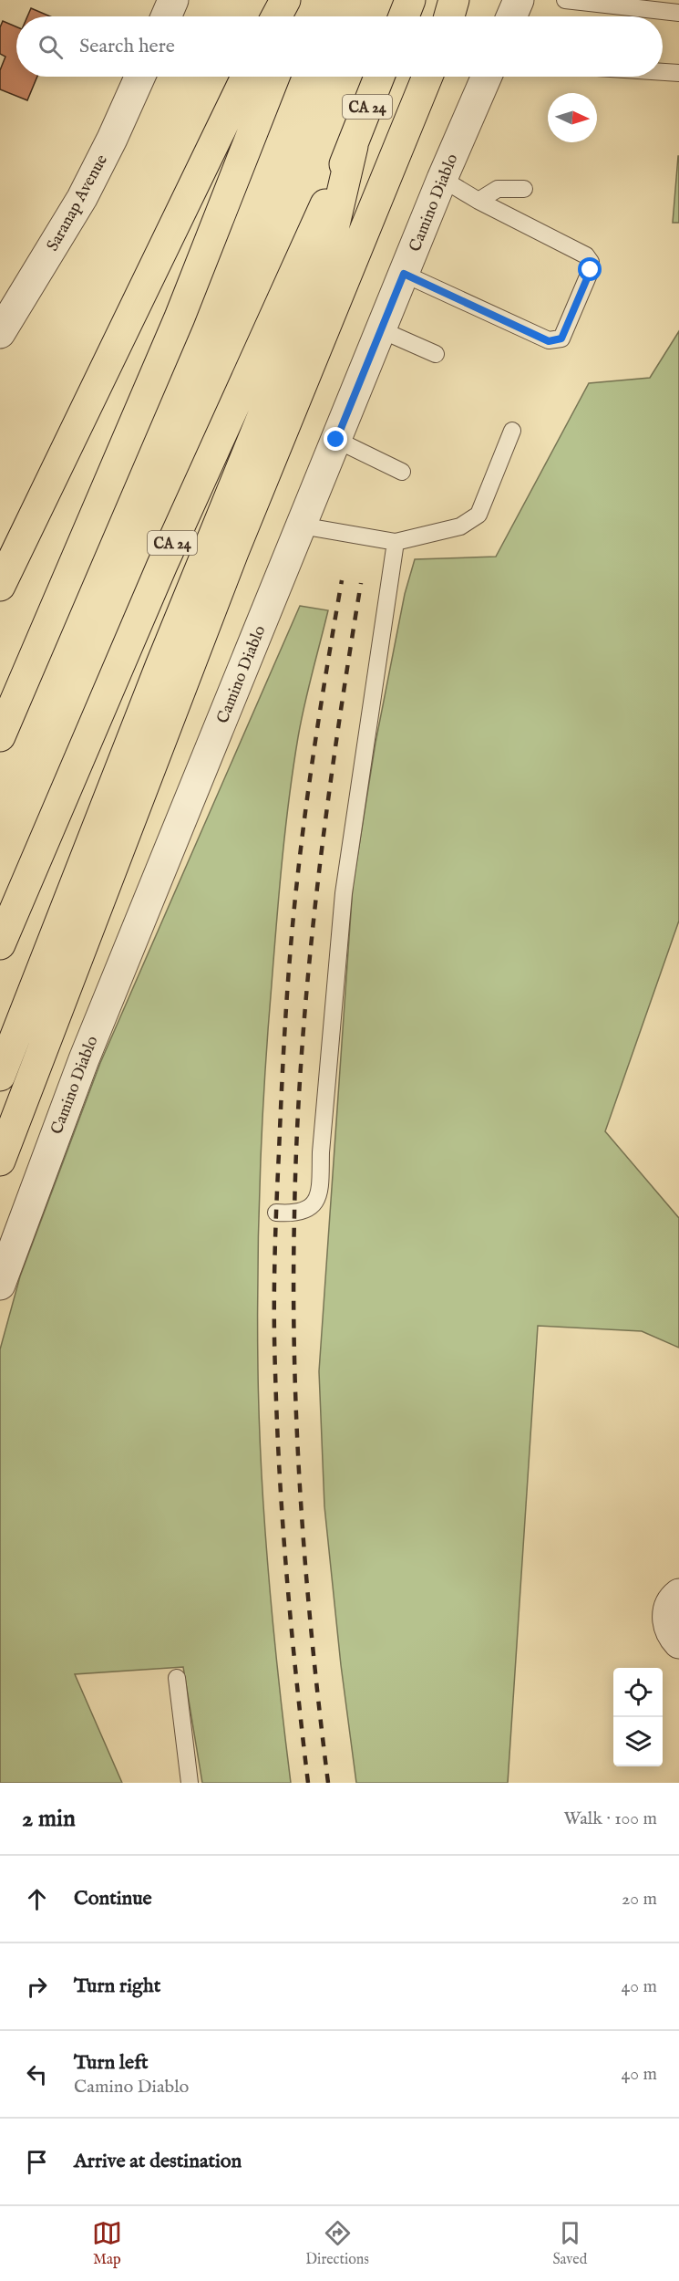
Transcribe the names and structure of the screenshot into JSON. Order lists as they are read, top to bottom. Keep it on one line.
{"streets":{"highway":["CA 24"],"street":["Saranap Avenue","Camino Diablo"]},"north":"right","page":{"search":"Search here","heading":["2 min","Walk · 100 m"],"list":[["Continue","20 m"],["Turn right","40 m"],["Turn left","Camino Diablo","40 m"],"Arrive at destination"],"nav":["Map","Directions","Saved"]}}
